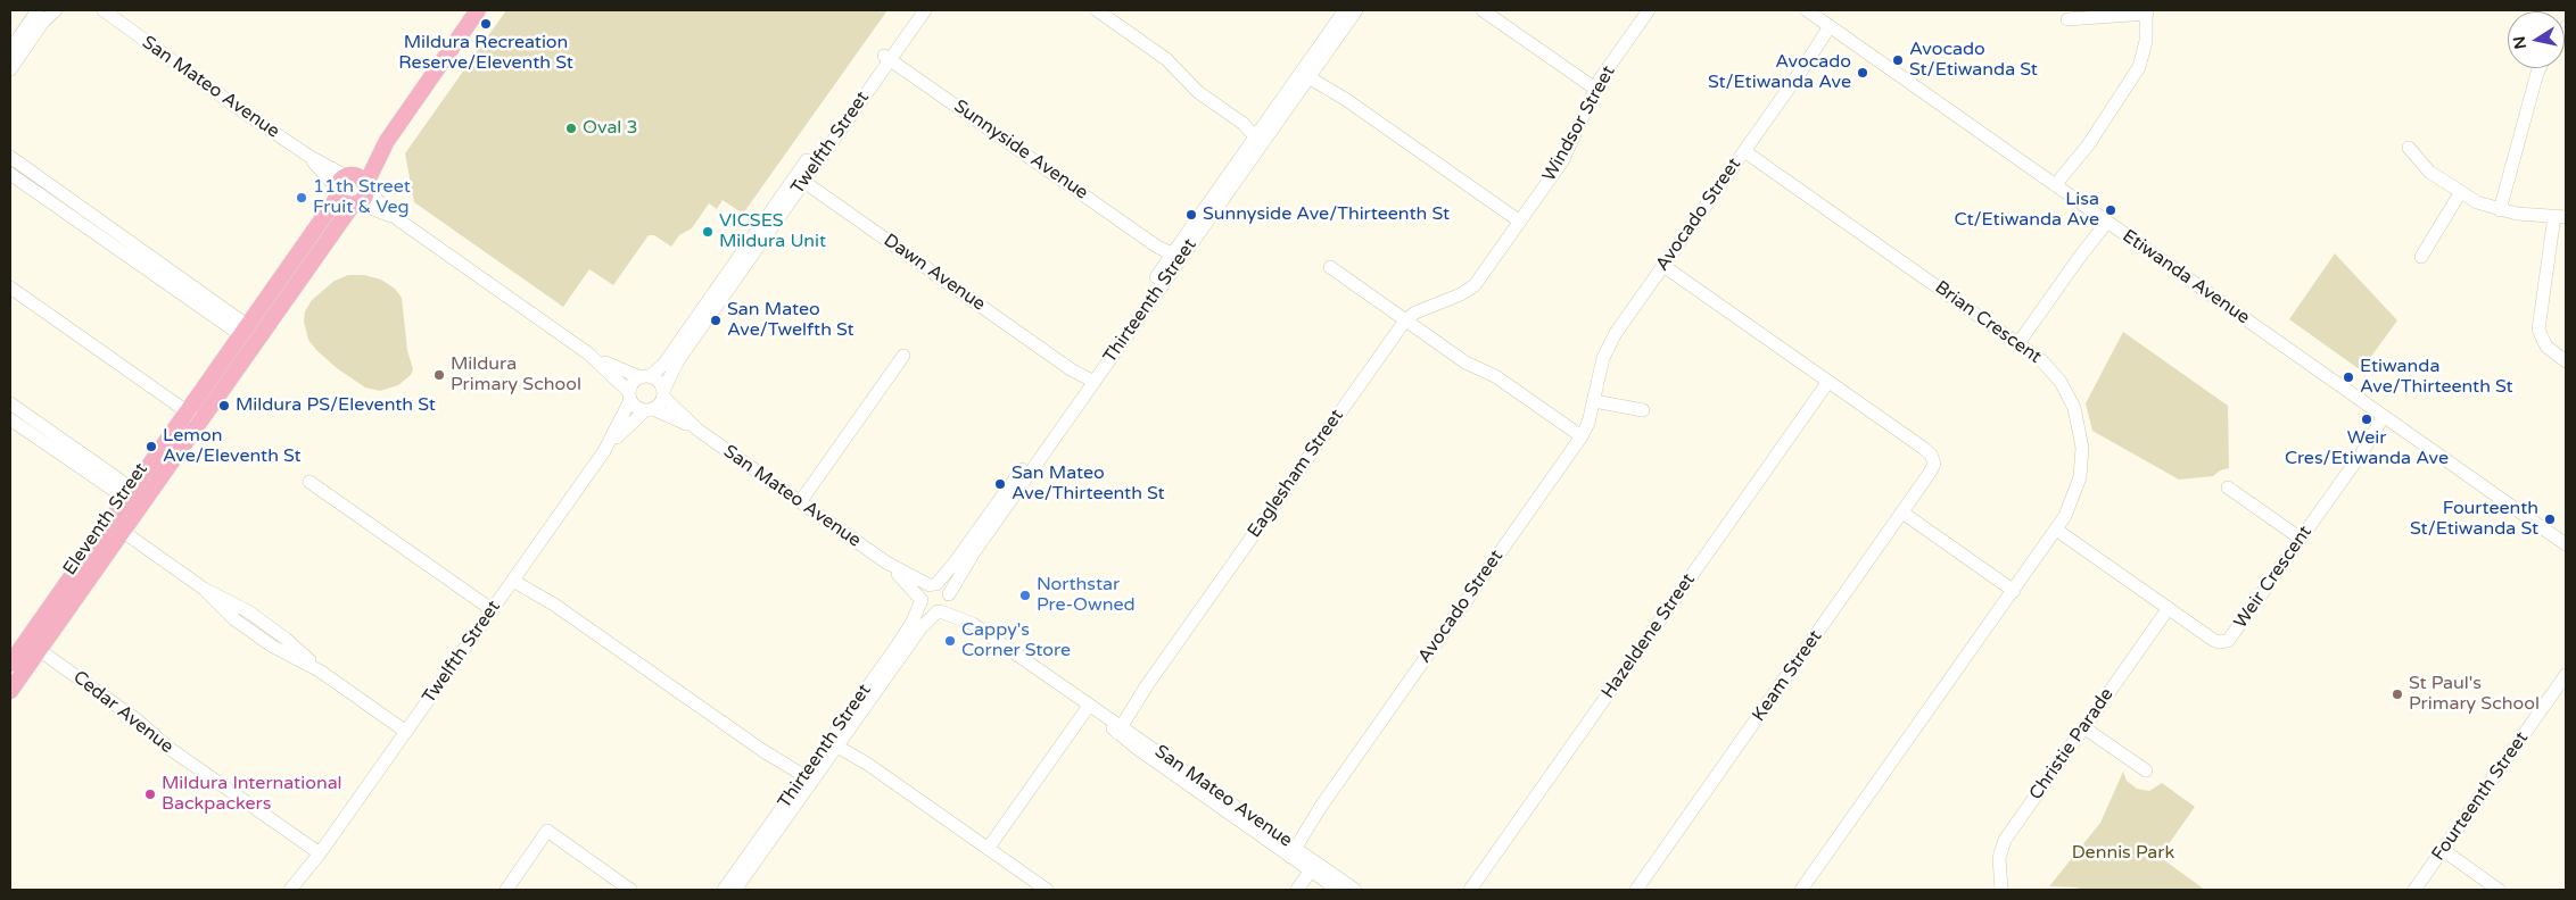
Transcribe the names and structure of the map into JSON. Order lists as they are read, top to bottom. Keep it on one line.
{"streets":{"main road":["Eleventh Street"],"street":["San Mateo Avenue","Windsor Street","Twelfth Street","Sunnyside Avenue","Avocado Street","Dawn Avenue","Etiwanda Avenue","Thirteenth Street","Brian Crescent","Eaglesham Street","Weir Crescent","Hazeldene Street","Keam Street","Cedar Avenue","Christie Parade","Fourteenth Street"]},"crossings":[["San Mateo Avenue","Twelfth Street"],["San Mateo Avenue","Avocado Street"],["San Mateo Avenue","Thirteenth Street"],["San Mateo Avenue","Eaglesham Street"],["San Mateo Avenue","Eleventh Street"],["Windsor Street","Eaglesham Street"],["Twelfth Street","Sunnyside Avenue"],["Twelfth Street","Dawn Avenue"],["Twelfth Street","Cedar Avenue"],["Sunnyside Avenue","Thirteenth Street"],["Avocado Street","Etiwanda Avenue"],["Avocado Street","Brian Crescent"],["Dawn Avenue","Thirteenth Street"],["Etiwanda Avenue","Weir Crescent"],["Brian Crescent","Weir Crescent"],["Eleventh Street","Cedar Avenue"],["Weir Crescent","Christie Parade"],["Hazeldene Street","Keam Street"]],"parks":["Dennis Park"],"places":["Mildura Recreation Reserve/Eleventh St","Avocado St/Etiwanda St","Avocado St/Etiwanda Ave","Oval 3","11th Street Fruit & Veg","Lisa Ct/Etiwanda Ave","Sunnyside Ave/Thirteenth St","VICSES Mildura Unit","San Mateo Ave/Twelfth St","Mildura Primary School","Etiwanda Ave/Thirteenth St","Mildura PS/Eleventh St","Weir Cres/Etiwanda Ave","Lemon Ave/Eleventh St","San Mateo Ave/Thirteenth St","Fourteenth St/Etiwanda St","Northstar Pre-Owned","Cappy's Corner Store","St Paul's Primary School","Mildura International Backpackers"],"north":"left"}
